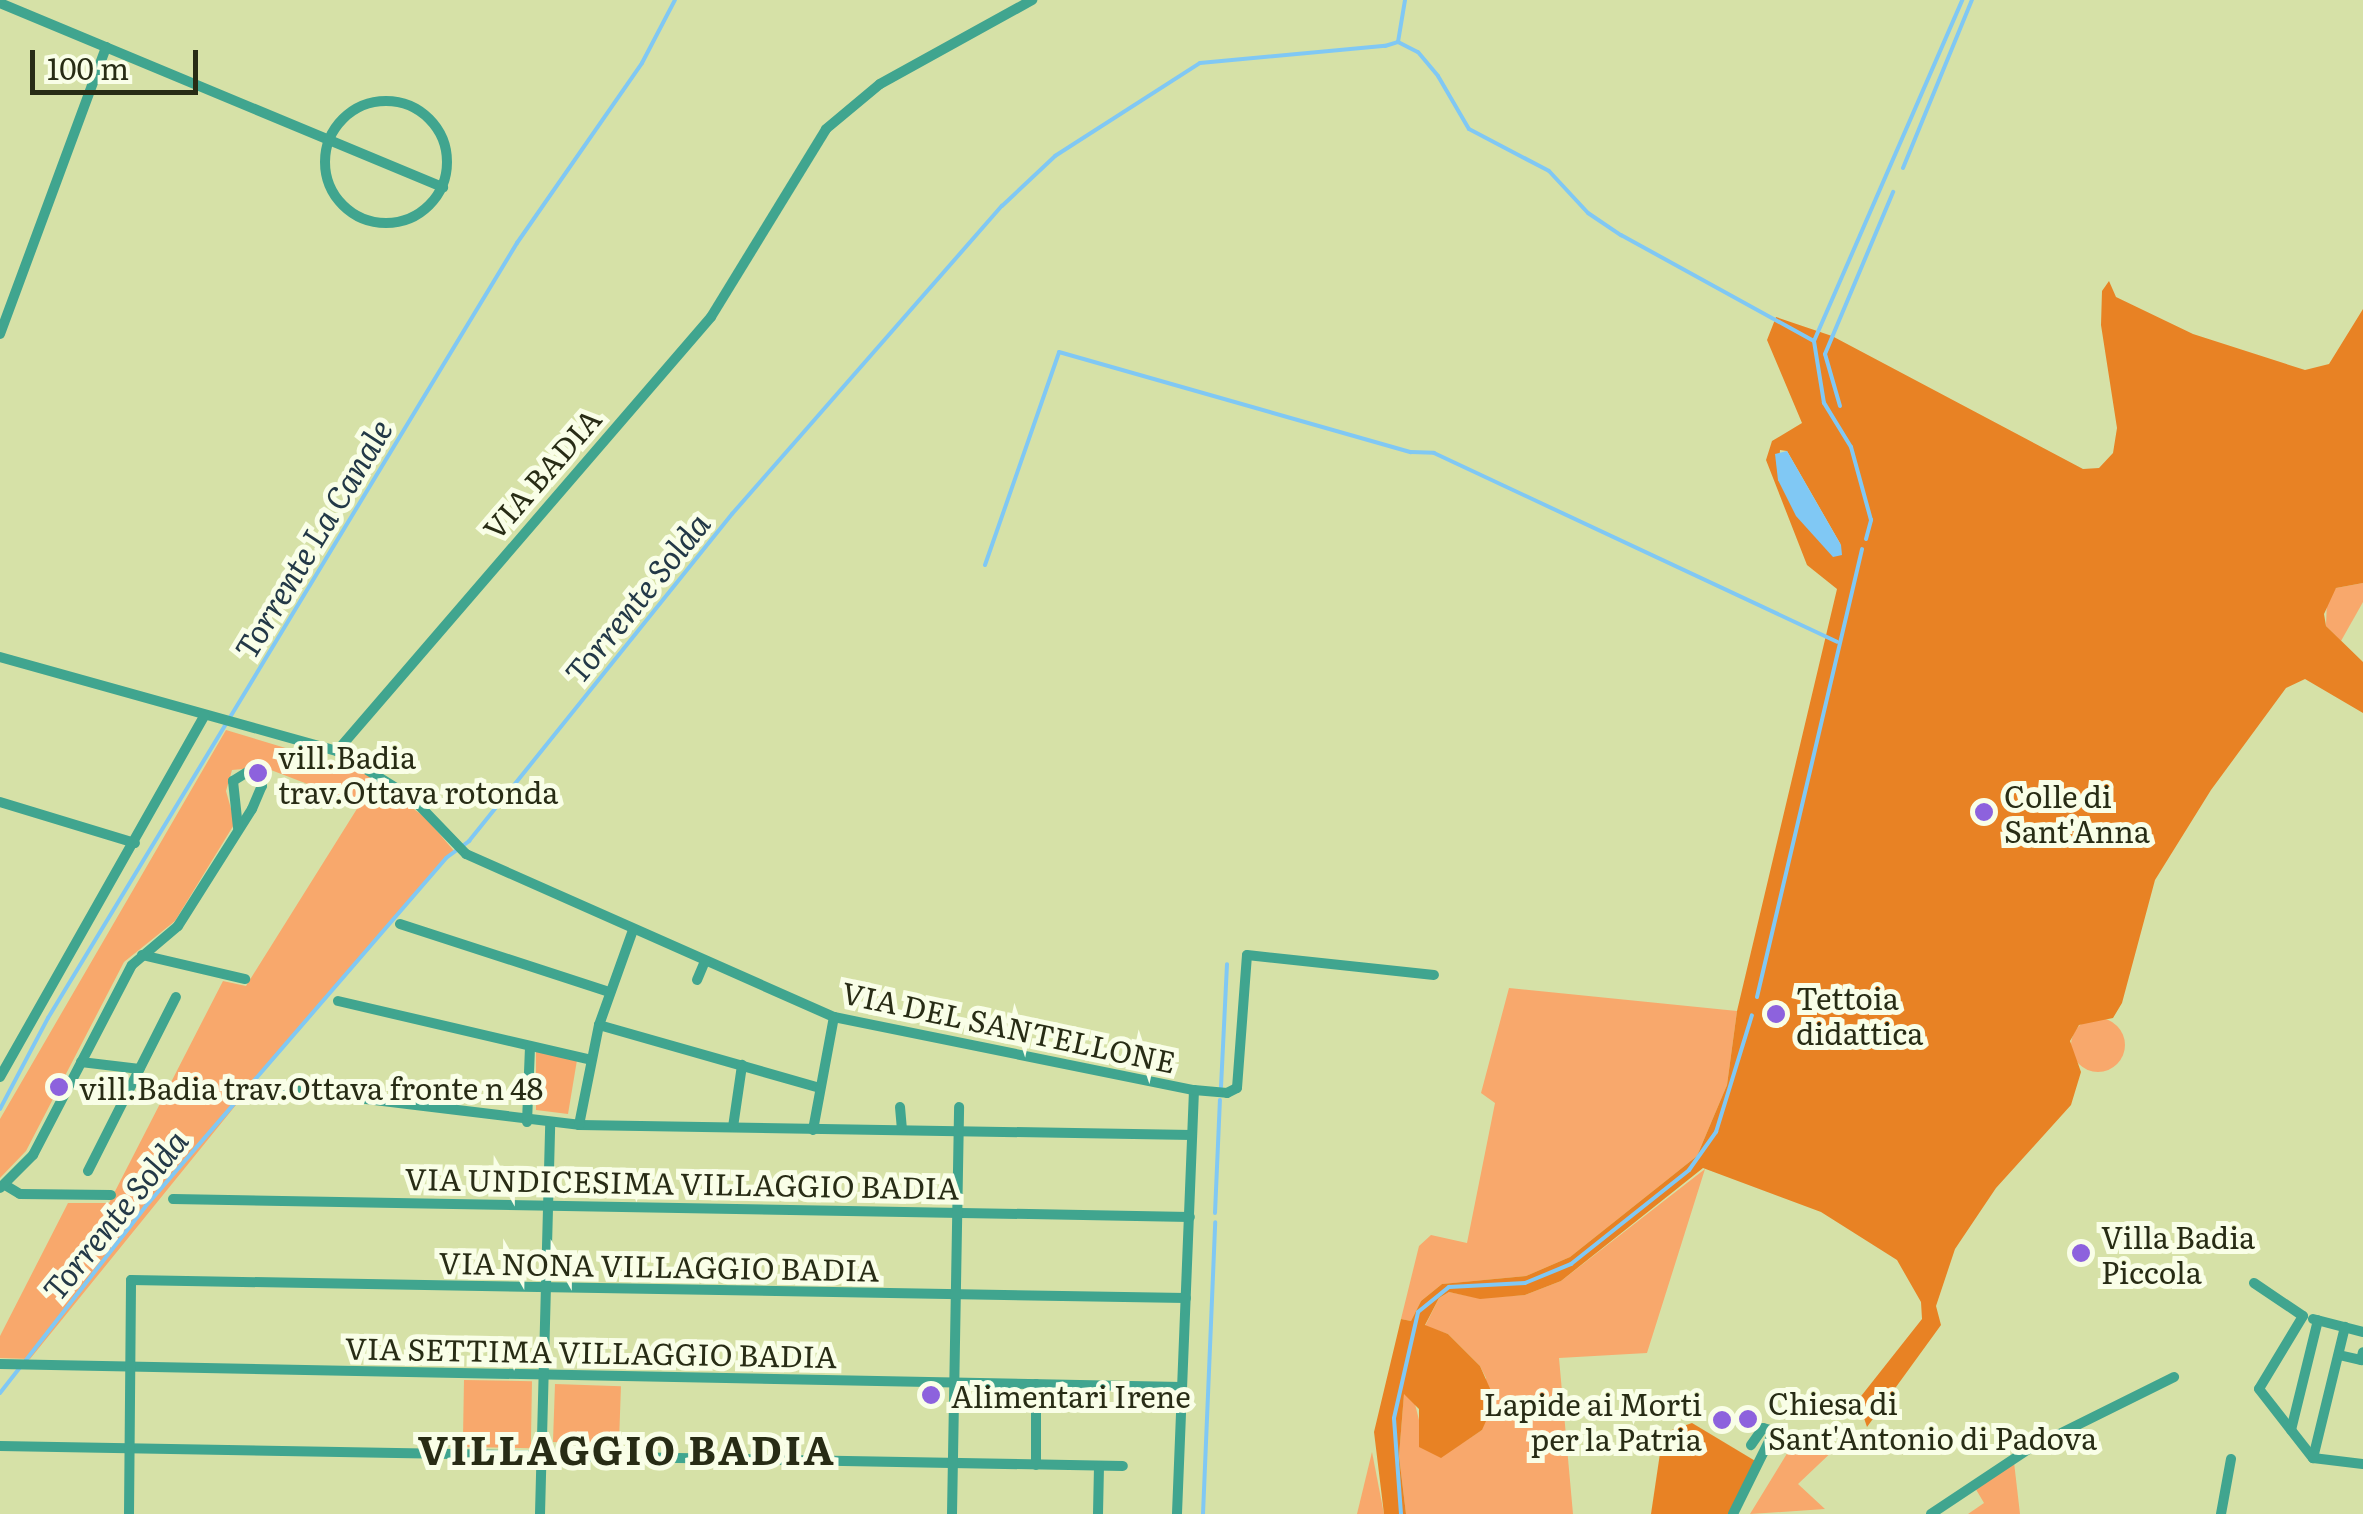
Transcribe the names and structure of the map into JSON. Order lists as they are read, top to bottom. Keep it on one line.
{"streets":{"street":["VIA BADIA","VIA DEL SANTELLONE","VIA UNDICESIMA VILLAGGIO BADIA","VIA NONA VILLAGGIO BADIA","VIA SETTIMA VILLAGGIO BADIA"]},"crossings":[["VIA BADIA","VIA DEL SANTELLONE"],["VIA DEL SANTELLONE","VIA UNDICESIMA VILLAGGIO BADIA"],["VIA DEL SANTELLONE","VIA NONA VILLAGGIO BADIA"],["VIA DEL SANTELLONE","VIA SETTIMA VILLAGGIO BADIA"],["VIA NONA VILLAGGIO BADIA","VIA SETTIMA VILLAGGIO BADIA"]],"districts":["VILLAGGIO BADIA"],"water":["Torrente La Canale","Torrente Solda"],"places":["vill.Badia trav.Ottava rotonda","Colle di Sant'Anna","Tettoia didattica","vill.Badia trav.Ottava fronte n 48","Villa Badia Piccola","Alimentari Irene","Chiesa di Sant'Antonio di Padova","Lapide ai Morti per la Patria"],"scale_bar":"100 m"}
